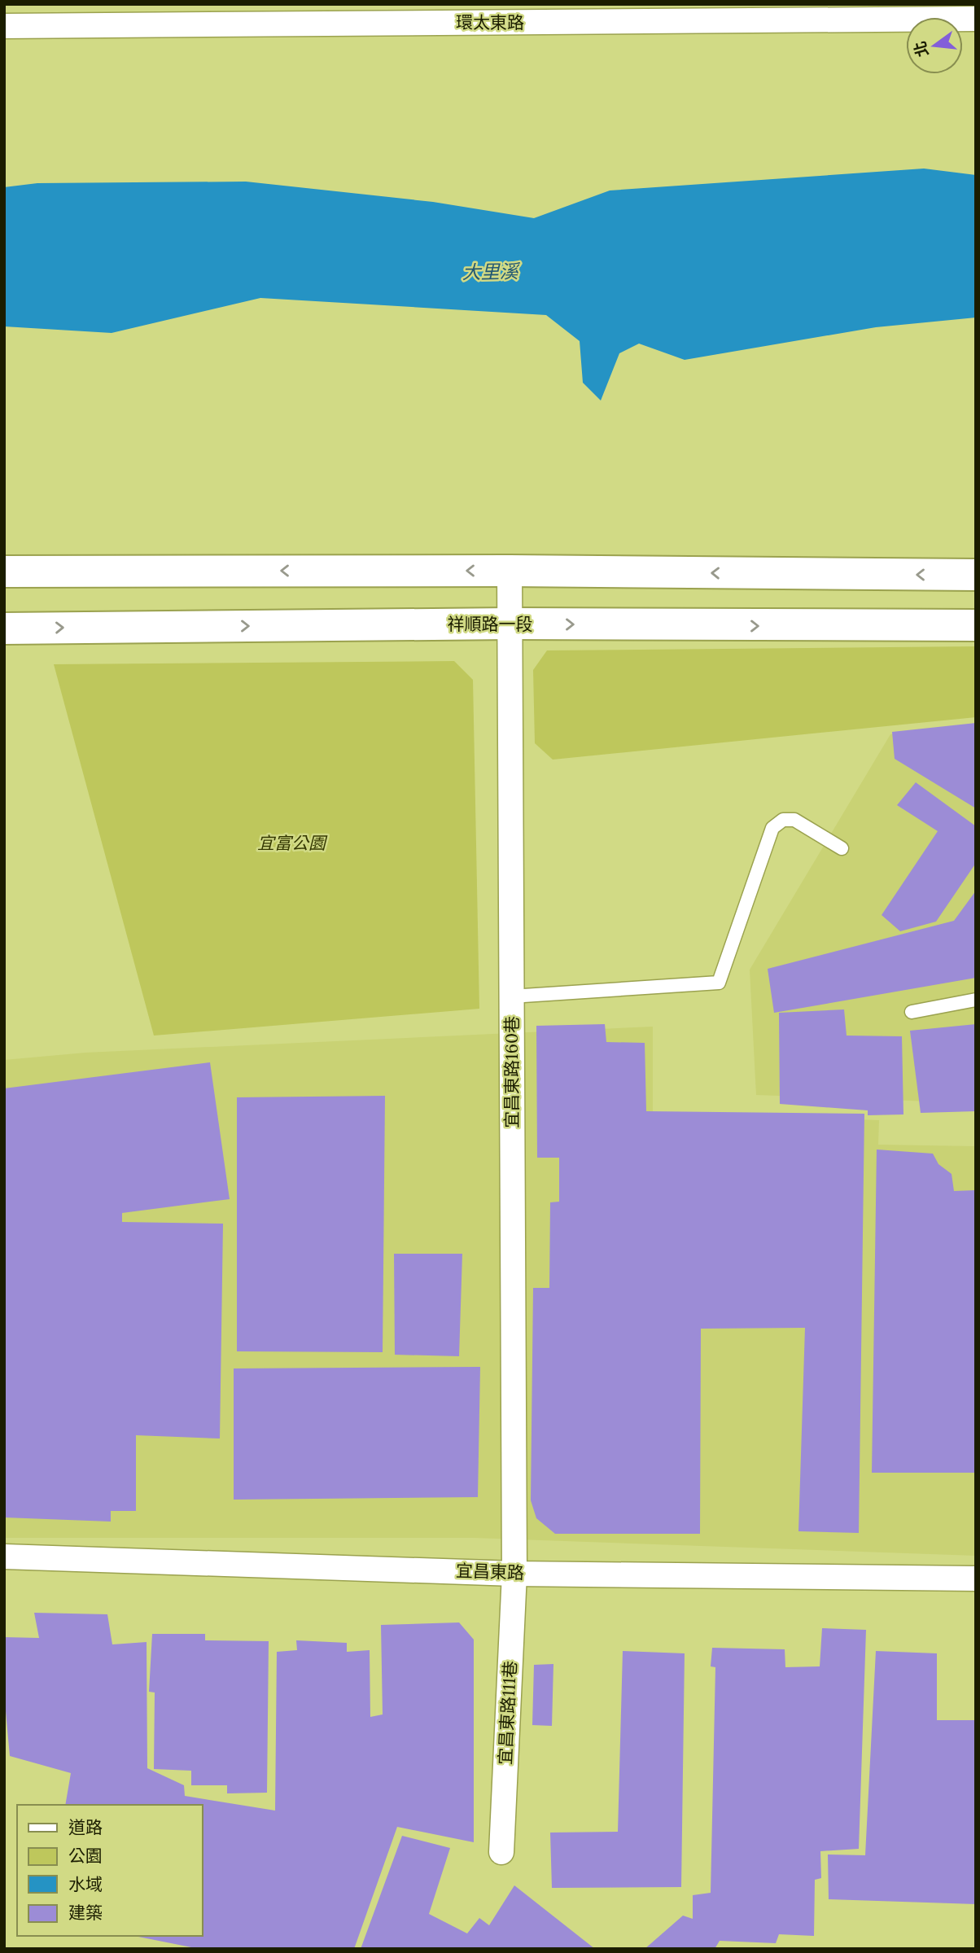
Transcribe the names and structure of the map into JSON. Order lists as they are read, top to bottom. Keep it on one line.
{"streets":{"street":["環太東路","祥順路一段","宜昌東路160巷","宜昌東路","宜昌東路111巷"]},"crossings":[["祥順路一段","宜昌東路160巷"],["宜昌東路160巷","宜昌東路"],["宜昌東路160巷","宜昌東路111巷"],["宜昌東路","宜昌東路111巷"]],"water":["大里溪"],"parks":["宜富公園"],"legend":["道路","公園","水域","建築"],"north":"left"}
